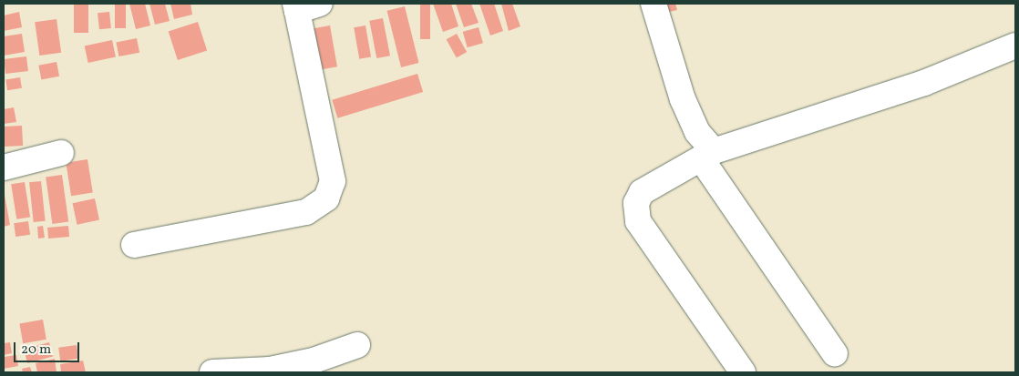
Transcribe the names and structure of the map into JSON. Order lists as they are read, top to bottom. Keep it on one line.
{"scale_bar":"20 m"}
